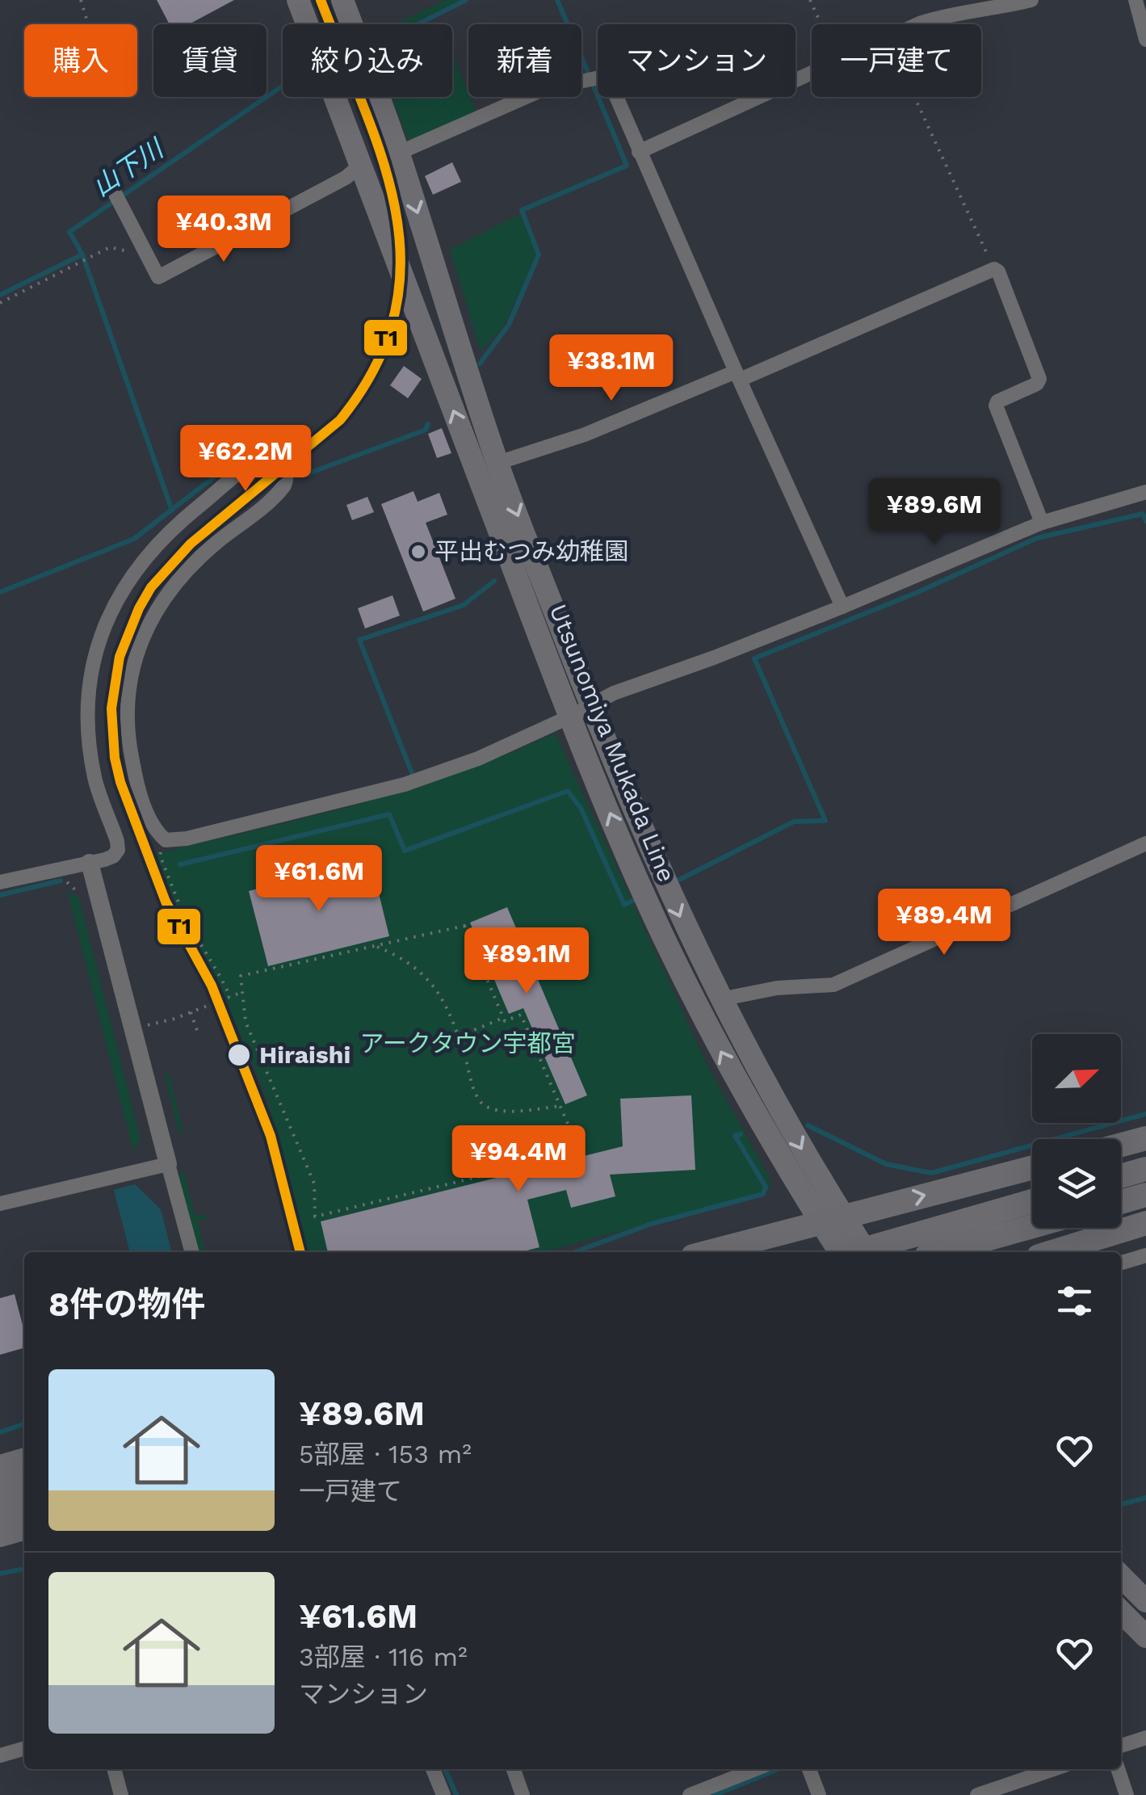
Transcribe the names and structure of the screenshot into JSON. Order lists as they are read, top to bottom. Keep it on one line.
{"streets":{"main road":["Utsunomiya Mukada Line"]},"water":["山下川"],"parks":["アークタウン宇都宮"],"places":["平出むつみ幼稚園","Hiraishi"],"lines":["transit line T1"],"north":"top right","page":{"chip":["購入","賃貸","絞り込み","新着","マンション","一戸建て"],"price":["¥40.3M","¥38.1M","¥62.2M","¥89.6M","¥61.6M","¥89.4M","¥89.1M","¥94.4M"],"heading":"8件の物件","list":[{"name":"¥89.6M","note":"5部屋 · 153 m² · 一戸建て"},{"name":"¥61.6M","note":"3部屋 · 116 m² · マンション"}]}}
